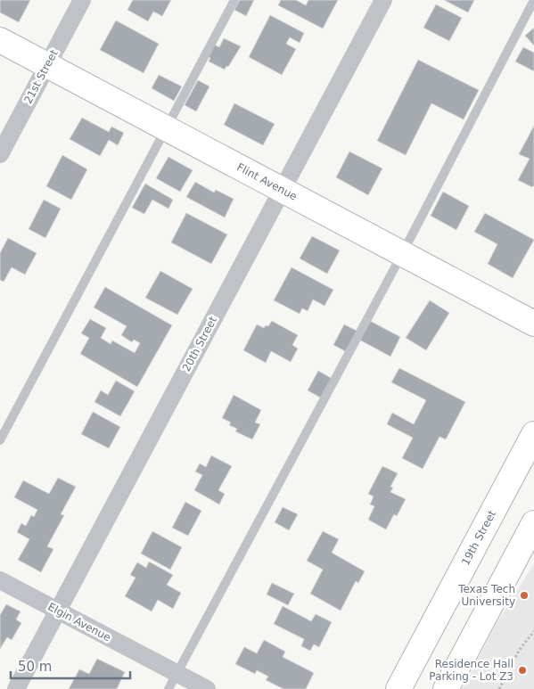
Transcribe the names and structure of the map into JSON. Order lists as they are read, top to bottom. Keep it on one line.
{"streets":{"street":["21st Street","Flint Avenue","20th Street","19th Street","Elgin Avenue"]},"crossings":[["21st Street","Flint Avenue"],["Flint Avenue","20th Street"],["20th Street","Elgin Avenue"]],"places":["Texas Tech University","Residence Hall Parking - Lot Z3"],"scale_bar":"50 m"}
